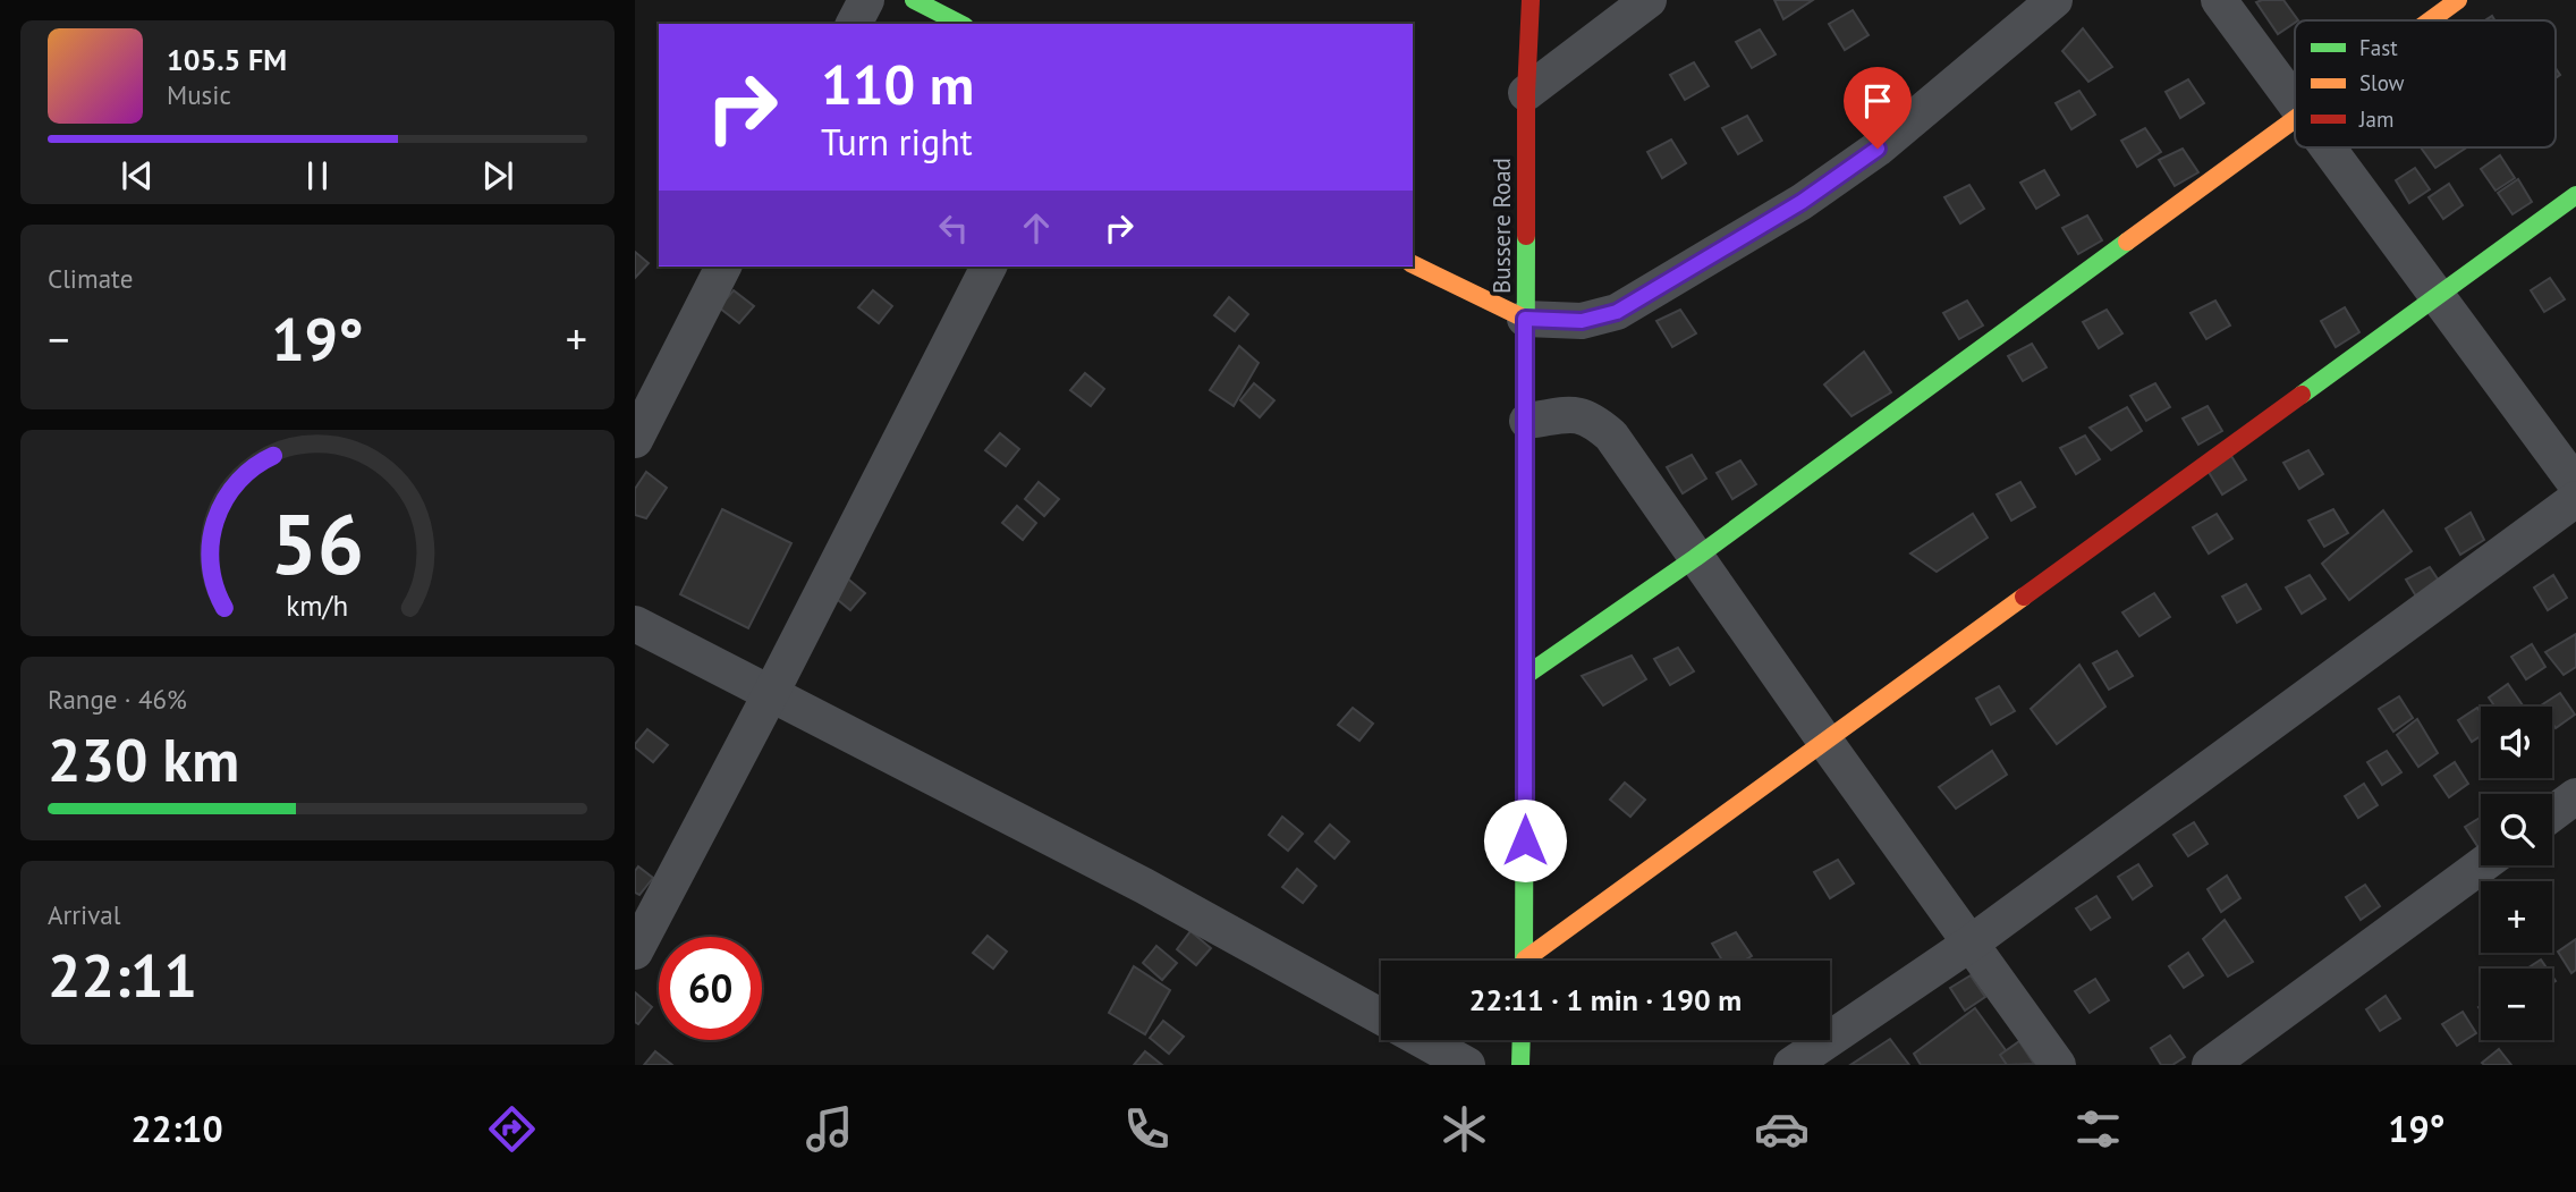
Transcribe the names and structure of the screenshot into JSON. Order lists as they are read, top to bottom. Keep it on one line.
{"streets":{"street":["Bussere Road"]},"legend":["Fast","Slow","Jam"],"page":{"turn":["110 m","Turn right"],"song":["105.5 FM","Music"],"tile":["Climate",["Range · 46%","230 km"],["Arrival","22:11"]],"heat":["−","19°","+"],"map_buttons":["+","−"],"limit":"60","trip":"22:11 · 1 min · 190 m","tabs":["22:10","19°"],"gauge":["56","km/h"]}}
